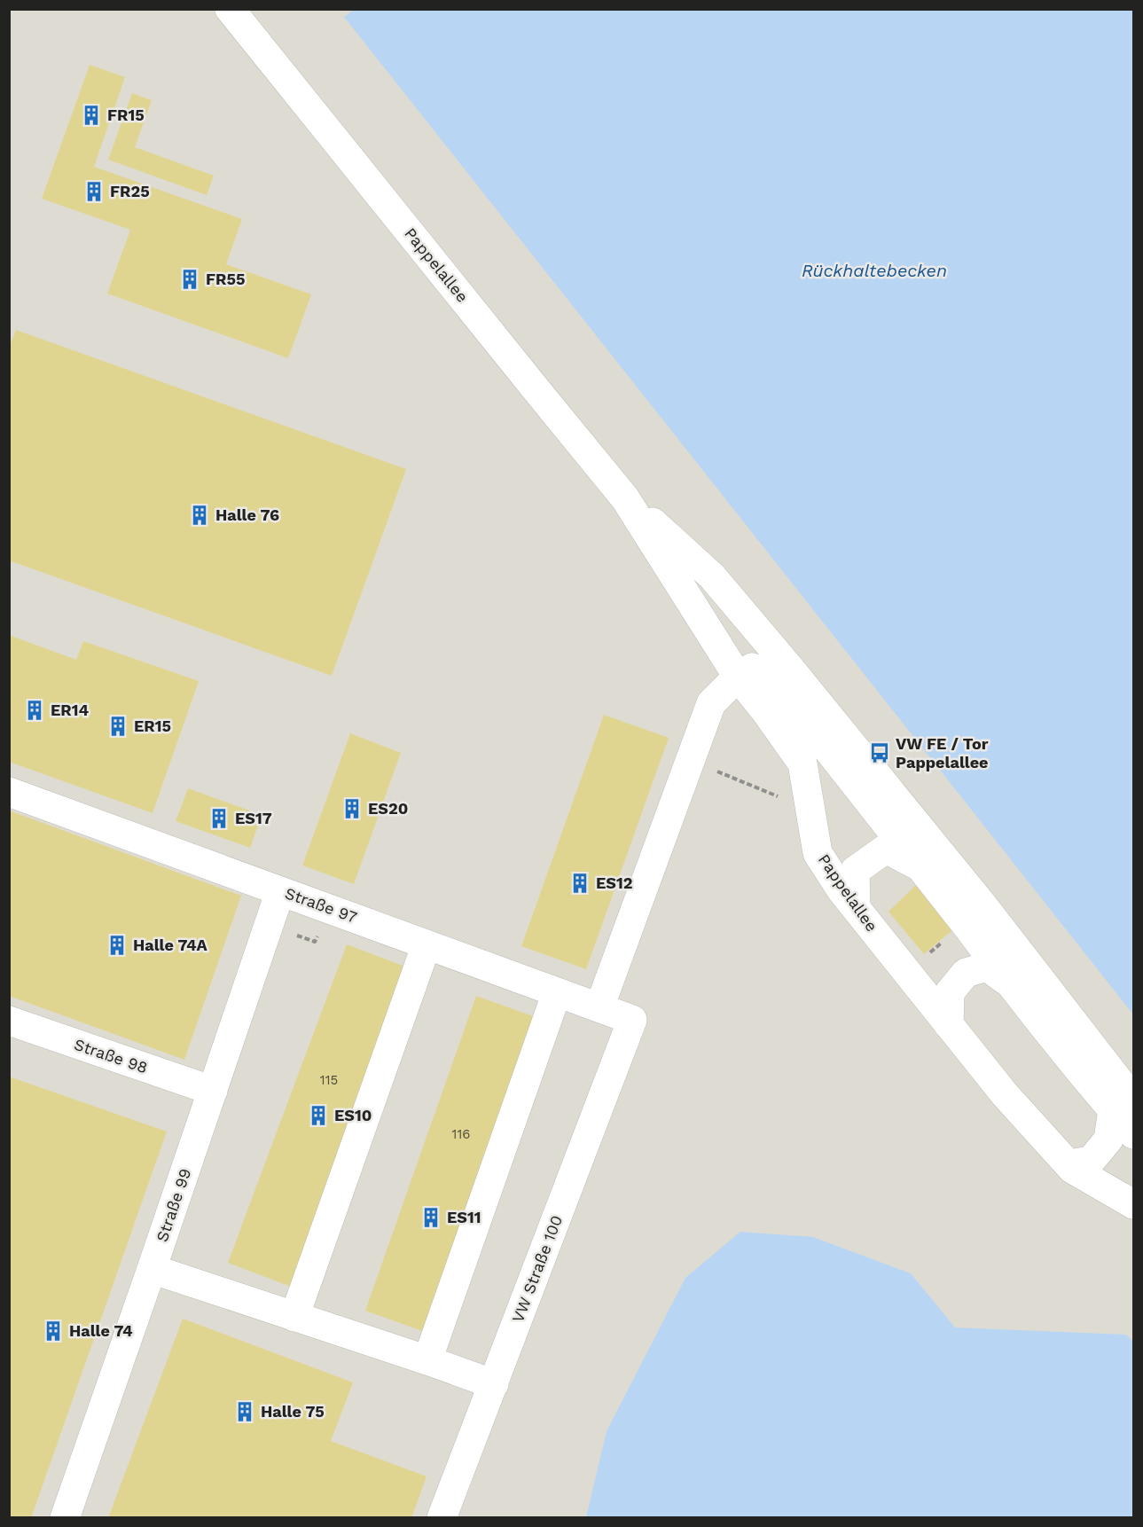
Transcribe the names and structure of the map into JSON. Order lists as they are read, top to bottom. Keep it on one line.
{"streets":{"street":["Pappelallee","Straße 97","Straße 98","Straße 99","VW Straße 100"]},"crossings":[["Straße 97","Straße 99"],["Straße 97","VW Straße 100"],["Straße 98","Straße 99"]],"water":["Rückhaltebecken"],"places":{"building":["FR15","FR25","FR55","Halle 76","ER14","ER15","ES20","ES17","ES12","Halle 74A","ES10","ES11","Halle 74","Halle 75"],"bus stop":["VW FE / Tor Pappelallee"]},"house_numbers":["115","116"]}
